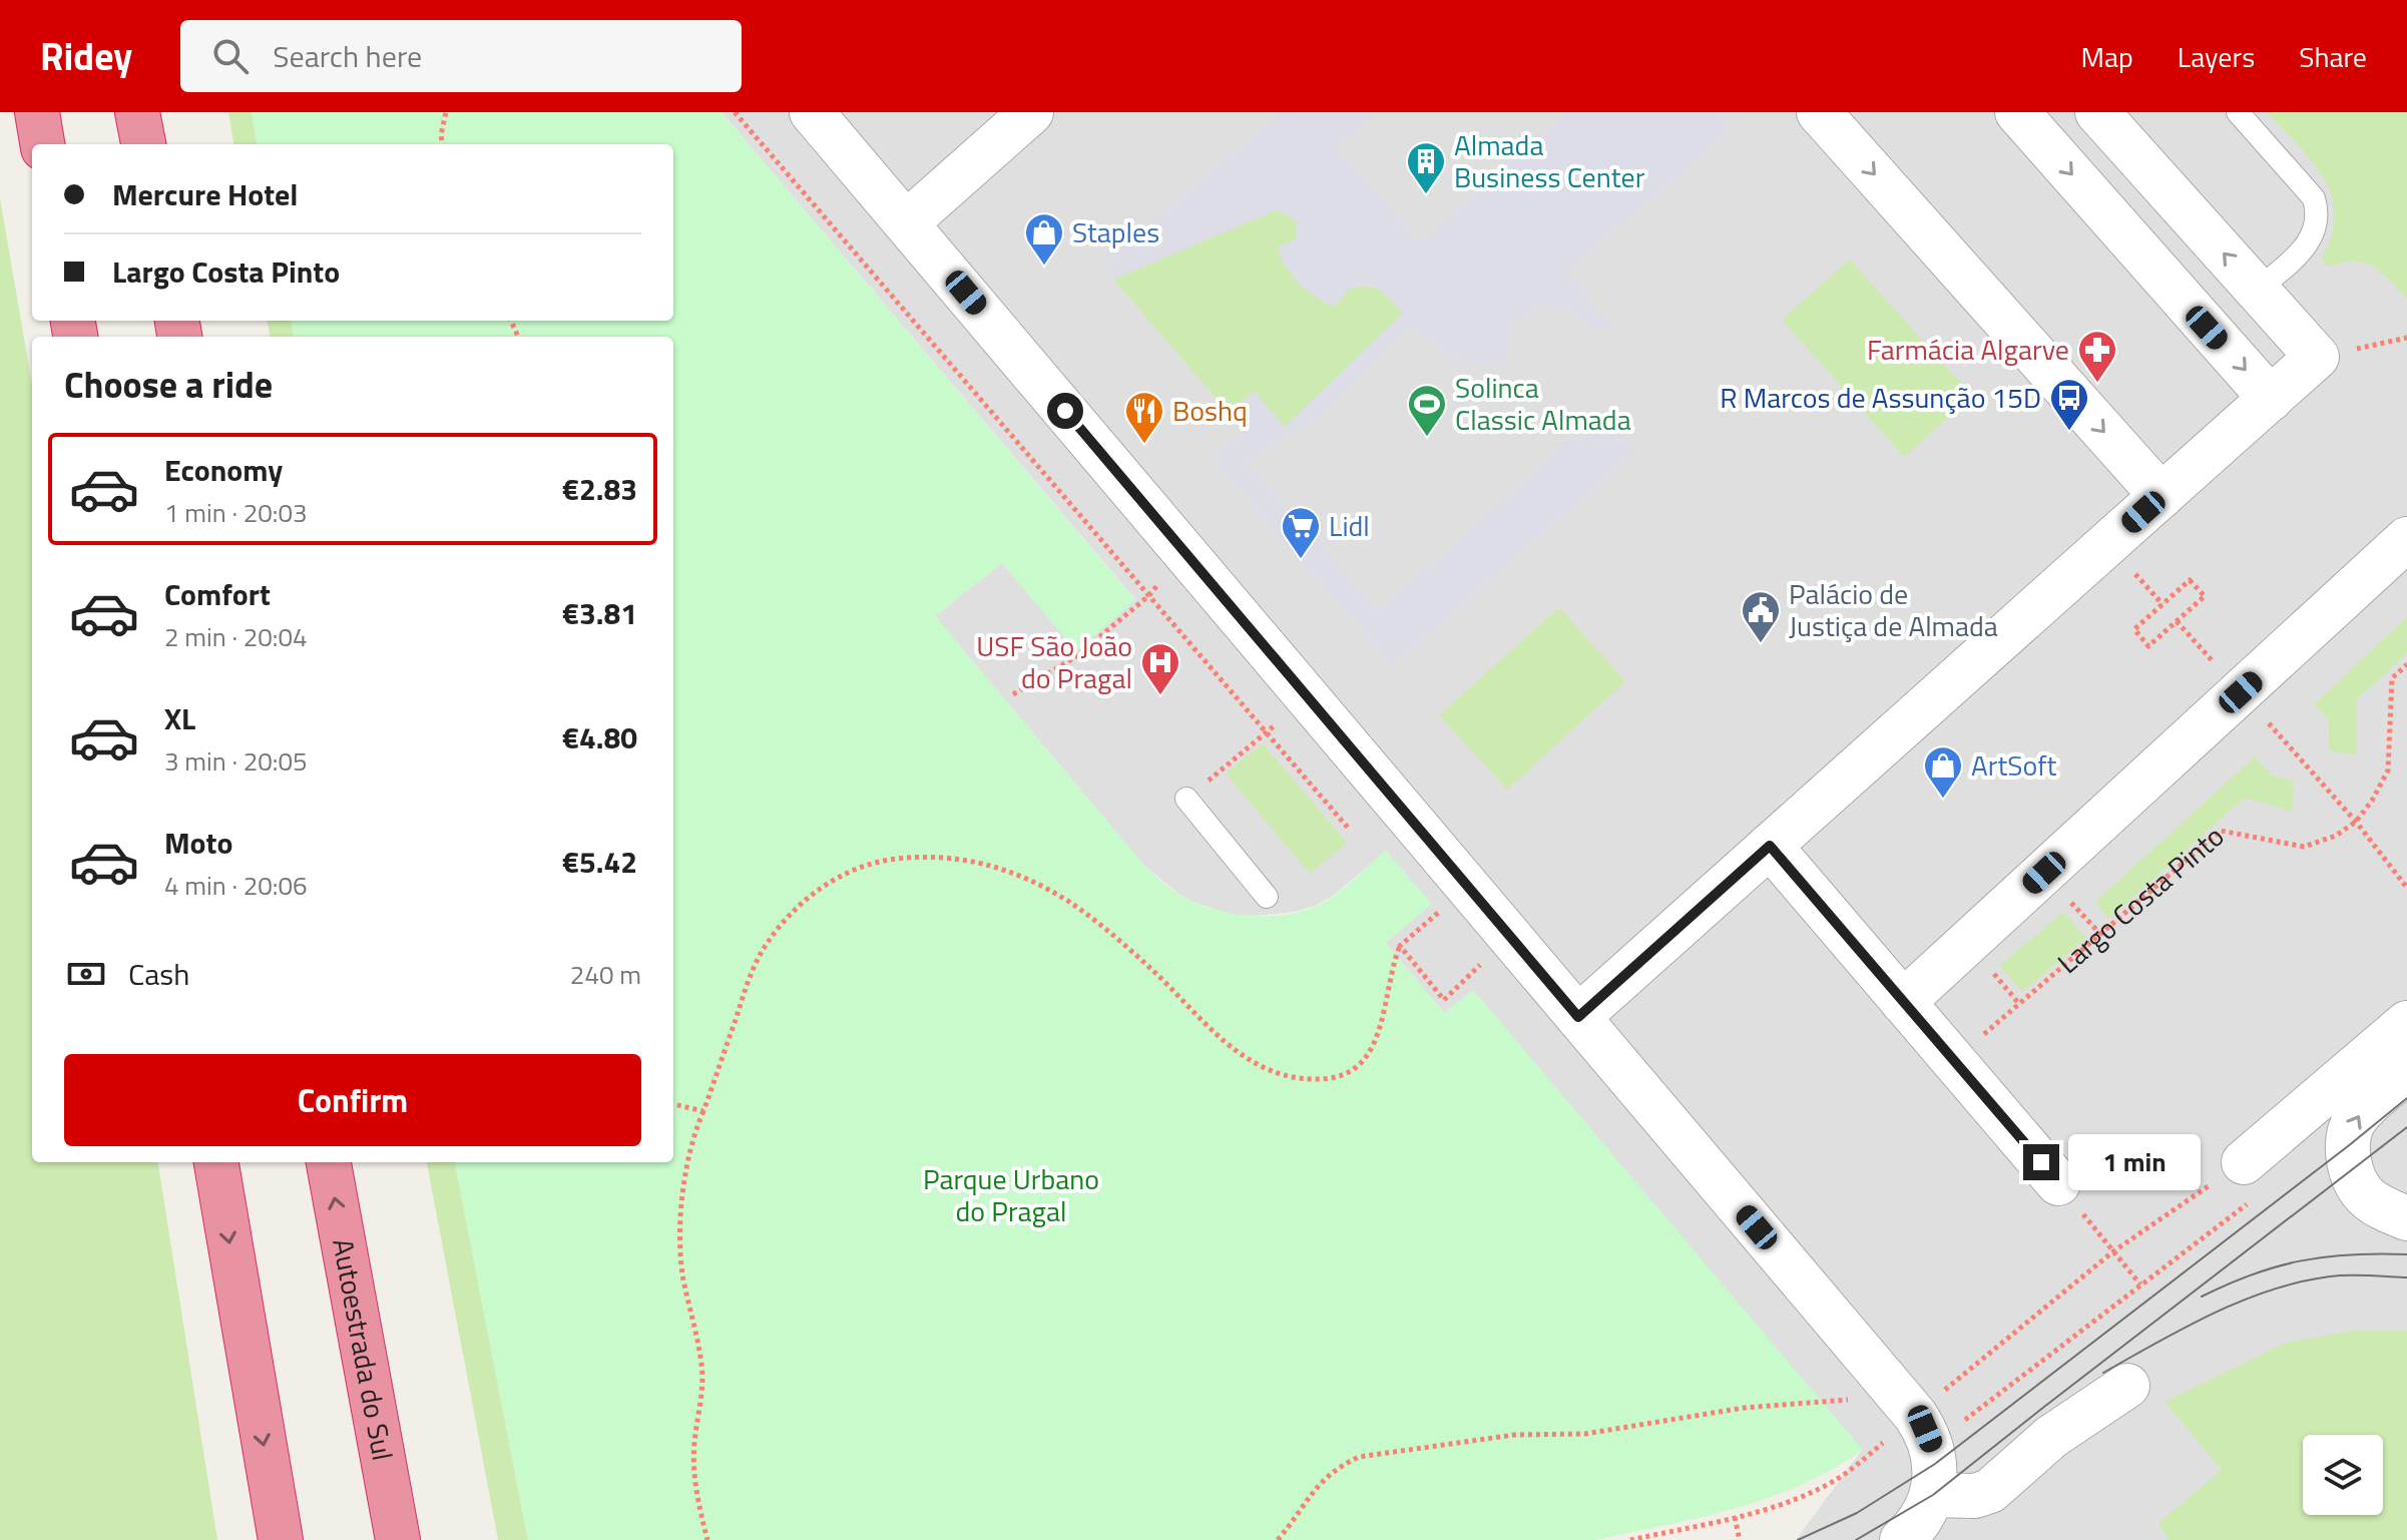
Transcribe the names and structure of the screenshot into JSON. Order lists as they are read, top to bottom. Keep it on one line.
{"streets":{"highway":["Autoestrada do Sul"],"path":["Largo Costa Pinto"]},"parks":["Parque Urbano do Pragal"],"places":{"building":["Almada Business Center"],"shop":["Staples","ArtSoft"],"pharmacy":["Farmácia Algarve"],"bus stop":["R Marcos de Assunção 15D"],"sports":["Solinca Classic Almada"],"restaurant":["Boshq"],"supermarket":["Lidl"],"public building":["Palácio de Justiça de Almada"],"hospital":["USF São João do Pragal"]},"page":{"header":"Ridey","search":"Search here","nav":["Map","Layers","Share"],"banner":["Mercure Hotel","Largo Costa Pinto"],"heading":"Choose a ride","list":[{"name":"Economy","note":"1 min · 20:03","value":"€2.83"},{"name":"Comfort","note":"2 min · 20:04","value":"€3.81"},{"name":"XL","note":"3 min · 20:05","value":"€4.80"},{"name":"Moto","note":"4 min · 20:06","value":"€5.42"}],"pay":["Cash","240 m"],"buttons":"Confirm","bubble":"1 min"}}
